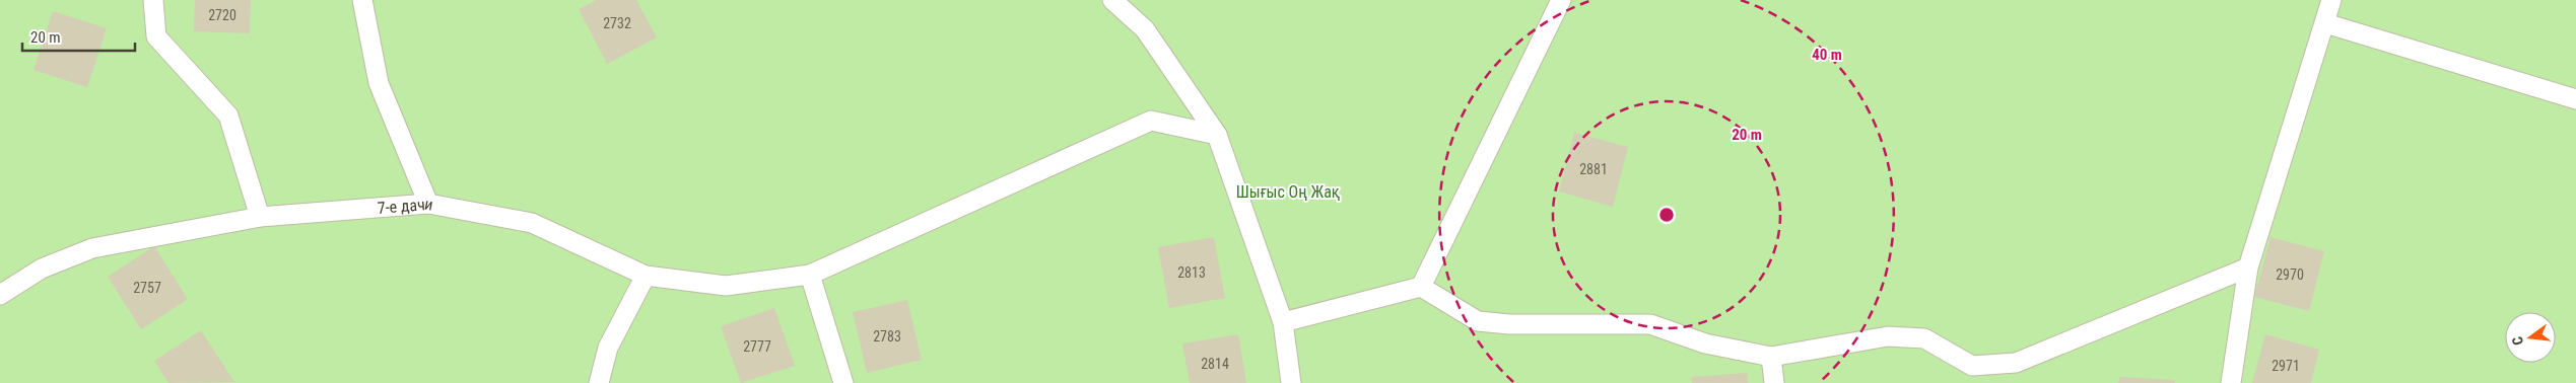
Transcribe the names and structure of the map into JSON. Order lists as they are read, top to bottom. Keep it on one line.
{"streets":{"lane":["7-е дачи"]},"parks":["Шығыс Оң Жақ"],"house_numbers":["2720","2732","2881","2813","2970","2757","2783","2777","2814","2971"],"scale_bar":"20 m","north":"left","rings":["40 m","20 m"]}
